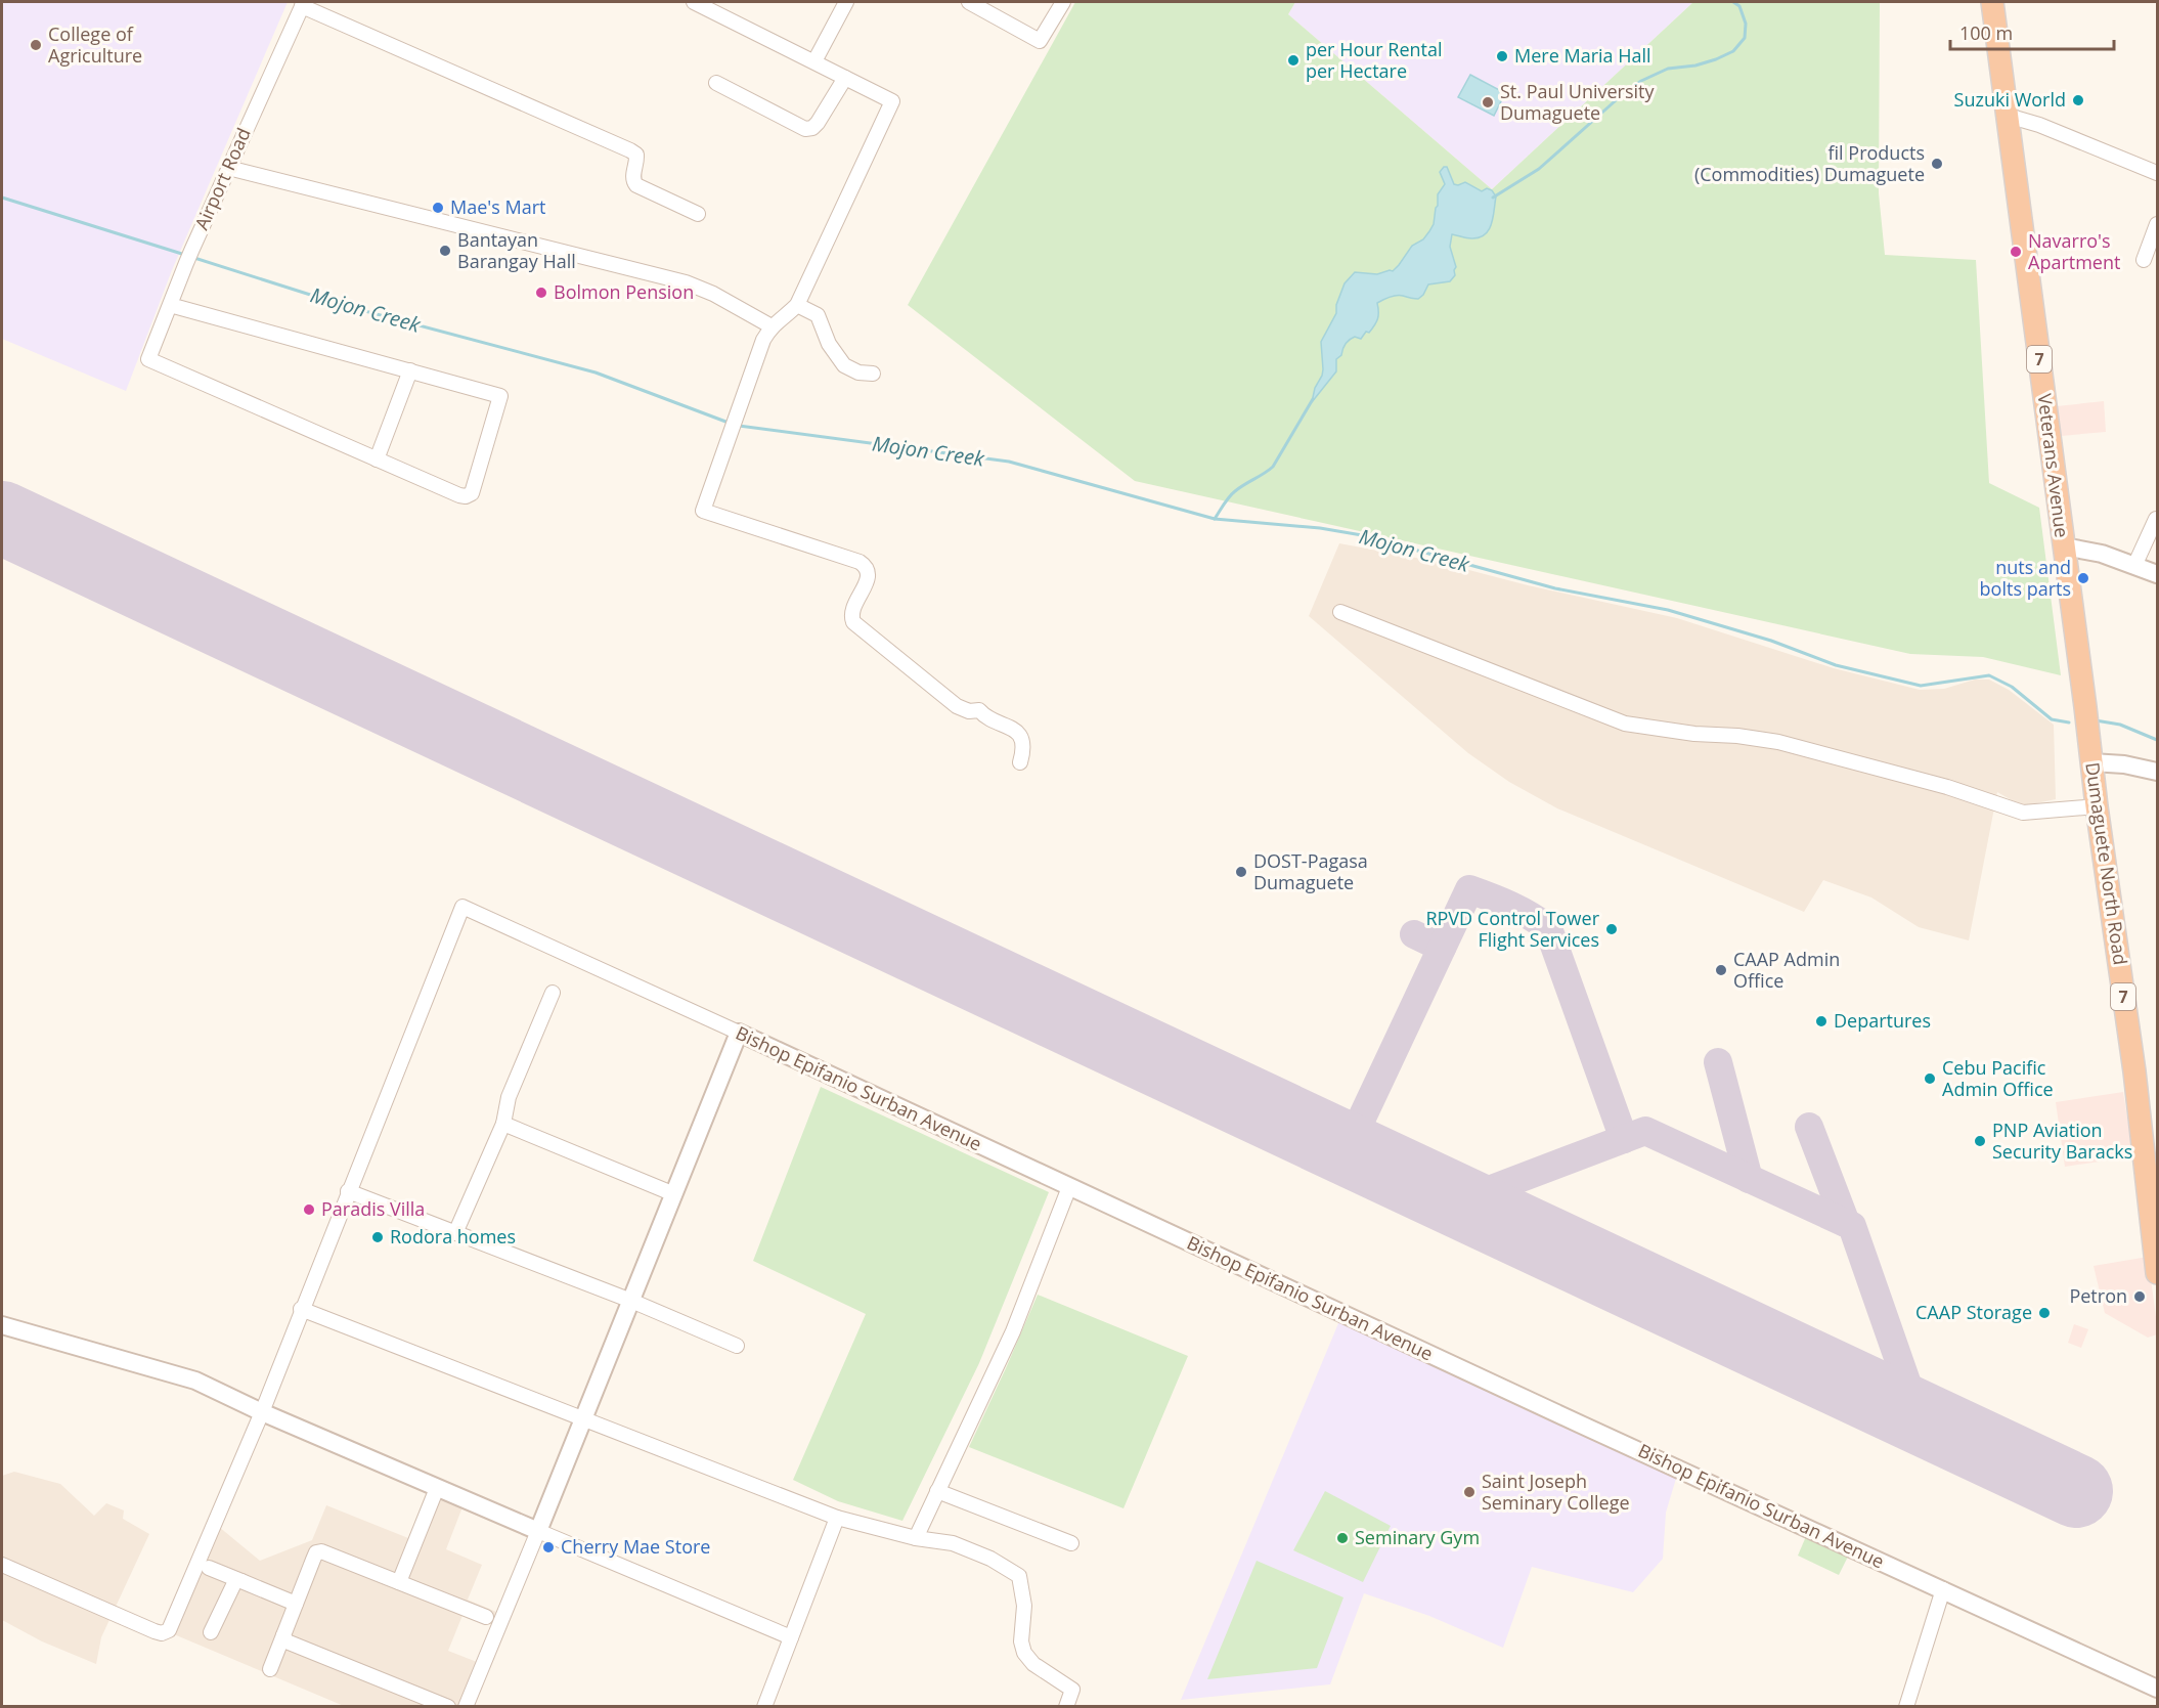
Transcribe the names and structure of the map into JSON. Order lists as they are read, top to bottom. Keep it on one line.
{"streets":{"highway":["7","Veterans Avenue","Dumaguete North Road"],"street":["Airport Road","Bishop Epifanio Surban Avenue"]},"crossings":[["Veterans Avenue","Dumaguete North Road"]],"water":["Mojon Creek"],"places":["College of Agriculture","Mere Maria Hall","per Hour Rental per Hectare","Suzuki World","St. Paul University Dumaguete","fil Products (Commodities) Dumaguete","Mae's Mart","Bantayan Barangay Hall","Navarro's Apartment","Bolmon Pension","nuts and bolts parts","DOST-Pagasa Dumaguete","RPVD Control Tower Flight Services","CAAP Admin Office","Departures","Cebu Pacific Admin Office","PNP Aviation Security Baracks","Paradis Villa","Rodora homes","Petron","CAAP Storage","Saint Joseph Seminary College","Seminary Gym","Cherry Mae Store"],"scale_bar":"100 m"}
